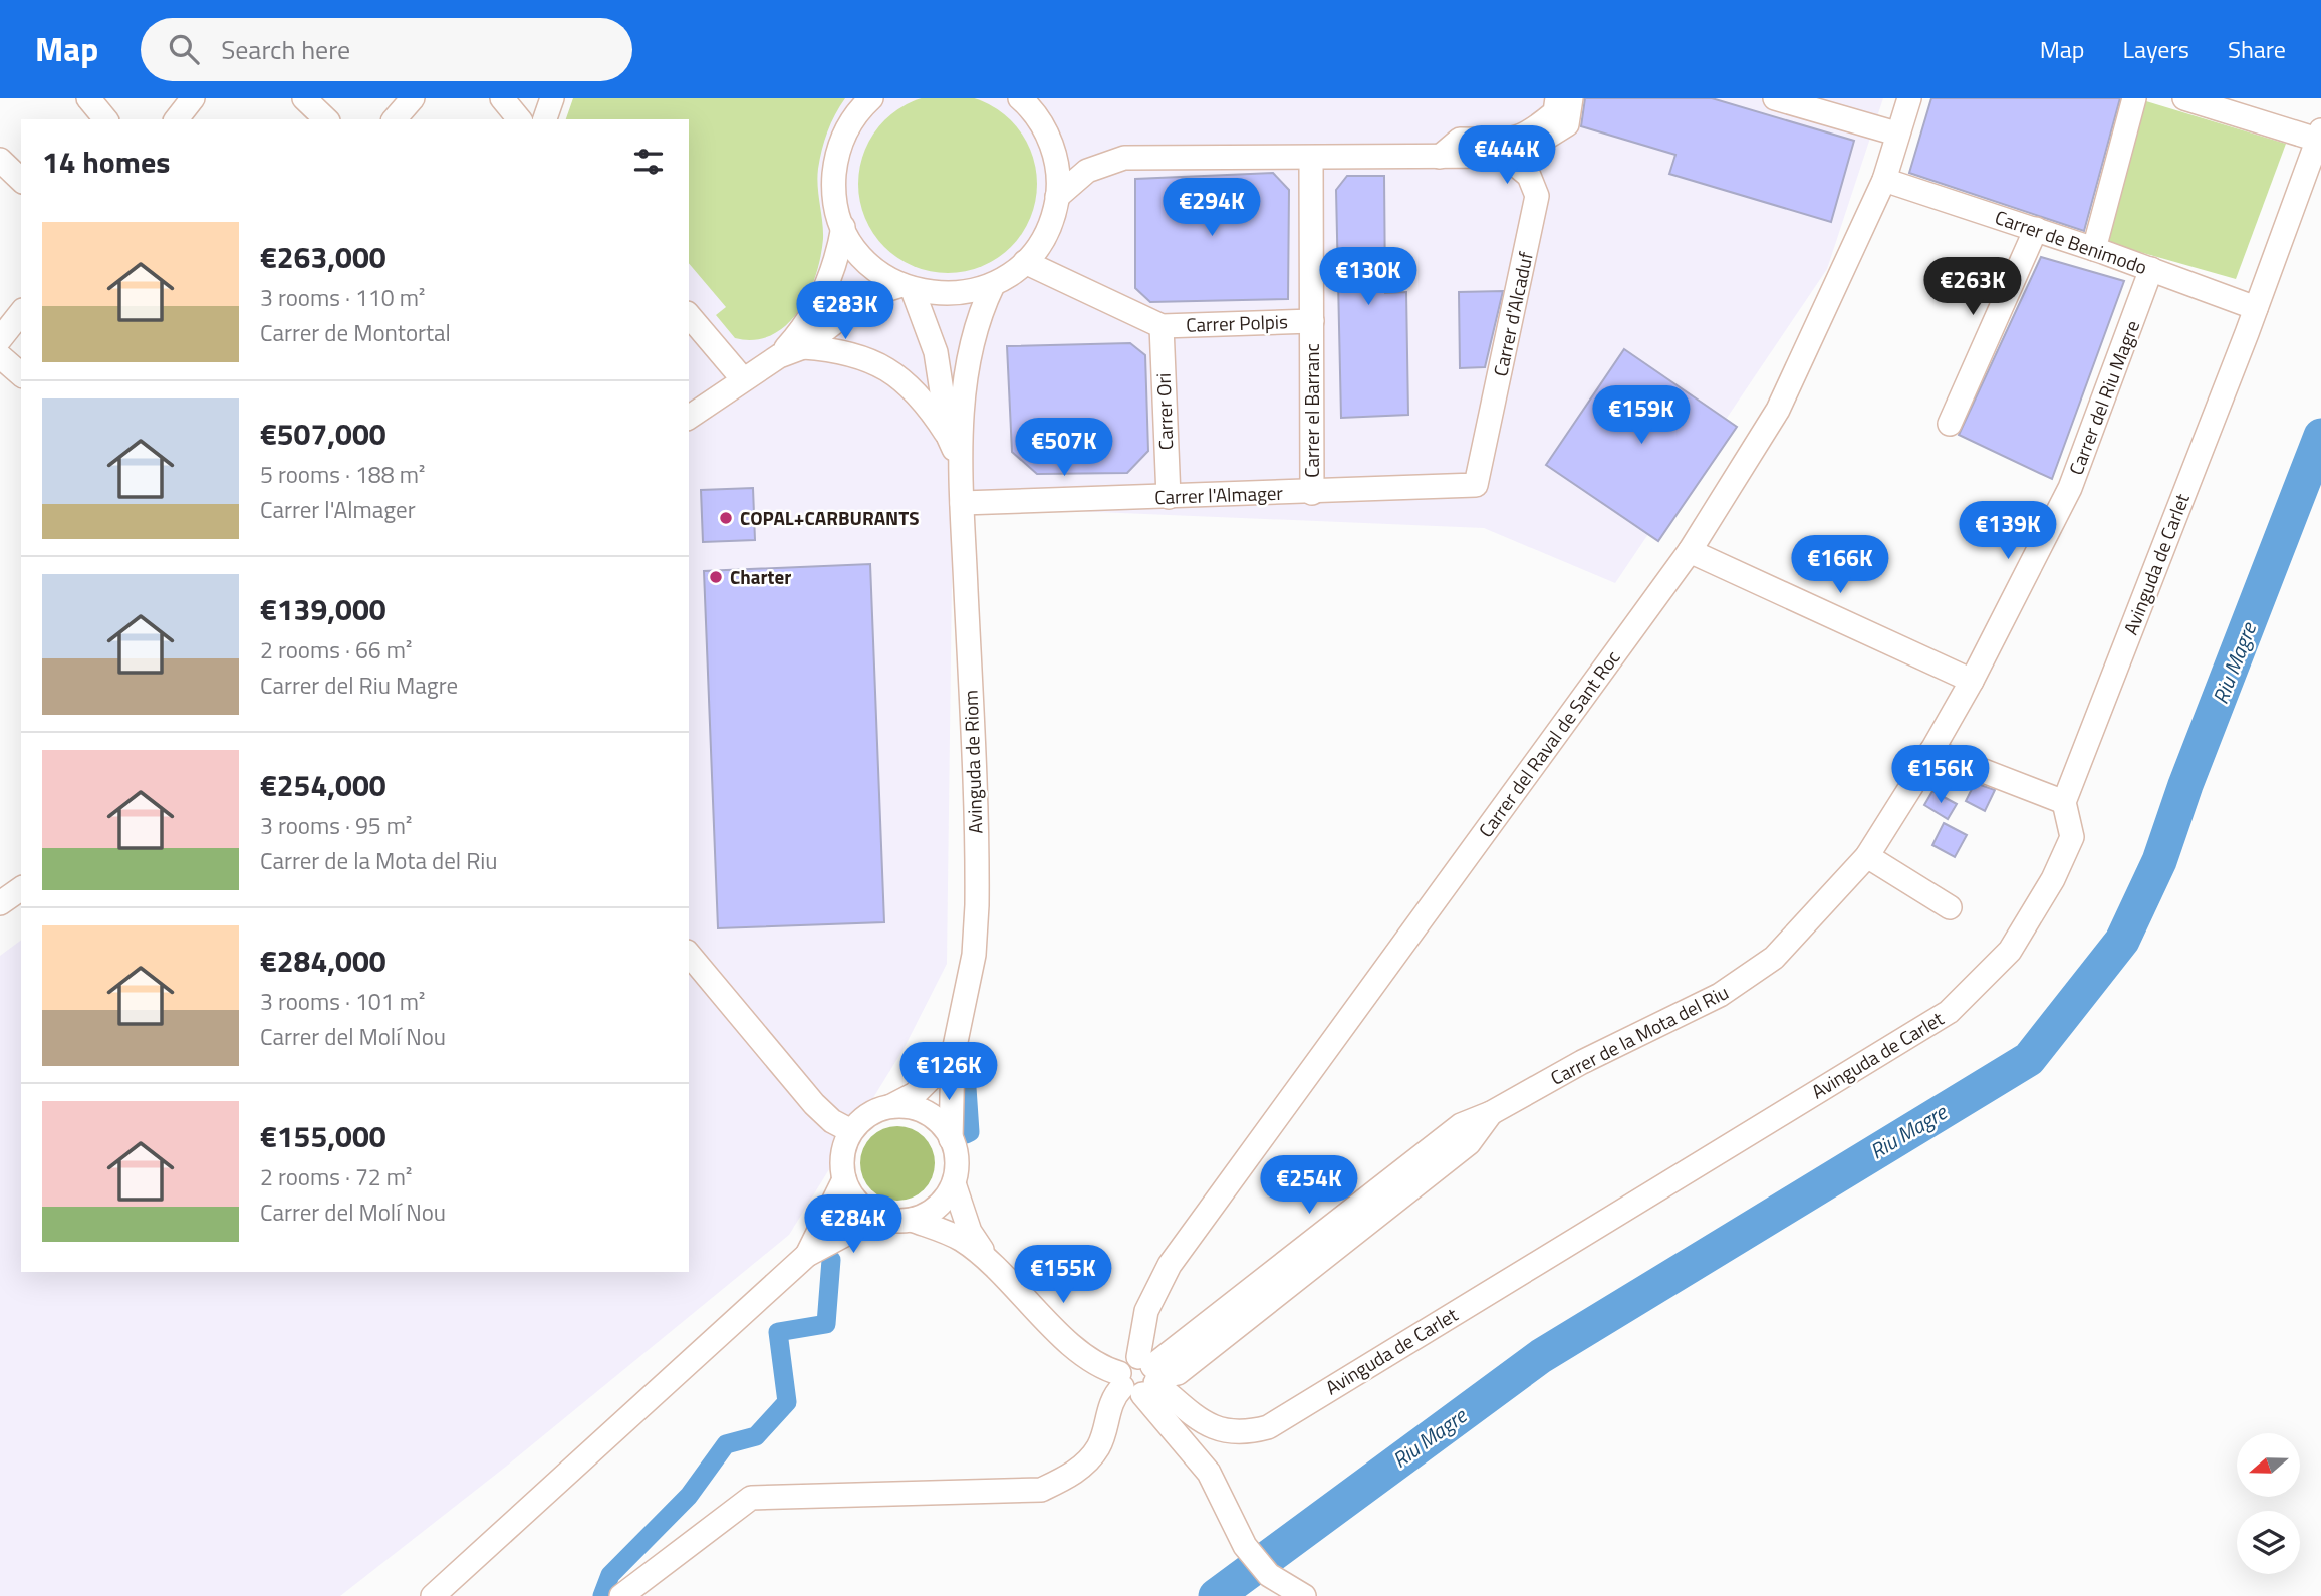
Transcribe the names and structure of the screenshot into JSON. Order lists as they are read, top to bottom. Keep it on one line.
{"streets":{"street":["Carrer de Benimodo","Carrer d'Alcaduf","Carrer Polpis","Carrer del Riu Magre","Carrer el Barranc","Carrer Ori","Carrer l'Almager","Avinguda de Carlet","Carrer del Raval de Sant Roc","Avinguda de Riom","Carrer de la Mota del Riu"]},"crossings":[["Carrer de Benimodo","Carrer del Riu Magre"],["Carrer de Benimodo","Avinguda de Carlet"],["Carrer de Benimodo","Carrer del Raval de Sant Roc"],["Carrer d'Alcaduf","Carrer l'Almager"],["Carrer Polpis","Carrer el Barranc"],["Carrer Polpis","Carrer Ori"],["Carrer del Riu Magre","Carrer de la Mota del Riu"],["Carrer el Barranc","Carrer l'Almager"],["Carrer Ori","Carrer l'Almager"],["Carrer l'Almager","Avinguda de Riom"],["Avinguda de Carlet","Carrer del Raval de Sant Roc"],["Avinguda de Carlet","Carrer de la Mota del Riu"],["Carrer del Raval de Sant Roc","Carrer de la Mota del Riu"]],"water":["Riu Magre"],"places":["COPAL+CARBURANTS","Charter"],"north":"left","page":{"header":"Map","search":"Search here","nav":["Map","Layers","Share"],"heading":"14 homes","price":["€444K","€294K","€130K","€263K","€283K","€159K","€507K","€139K","€166K","€156K","€126K","€254K","€284K","€155K"],"list":[{"name":"€263,000","note":"3 rooms · 110 m² · Carrer de Montortal"},{"name":"€507,000","note":"5 rooms · 188 m² · Carrer l'Almager"},{"name":"€139,000","note":"2 rooms · 66 m² · Carrer del Riu Magre"},{"name":"€254,000","note":"3 rooms · 95 m² · Carrer de la Mota del Riu"},{"name":"€284,000","note":"3 rooms · 101 m² · Carrer del Molí Nou"},{"name":"€155,000","note":"2 rooms · 72 m² · Carrer del Molí Nou"}]}}
